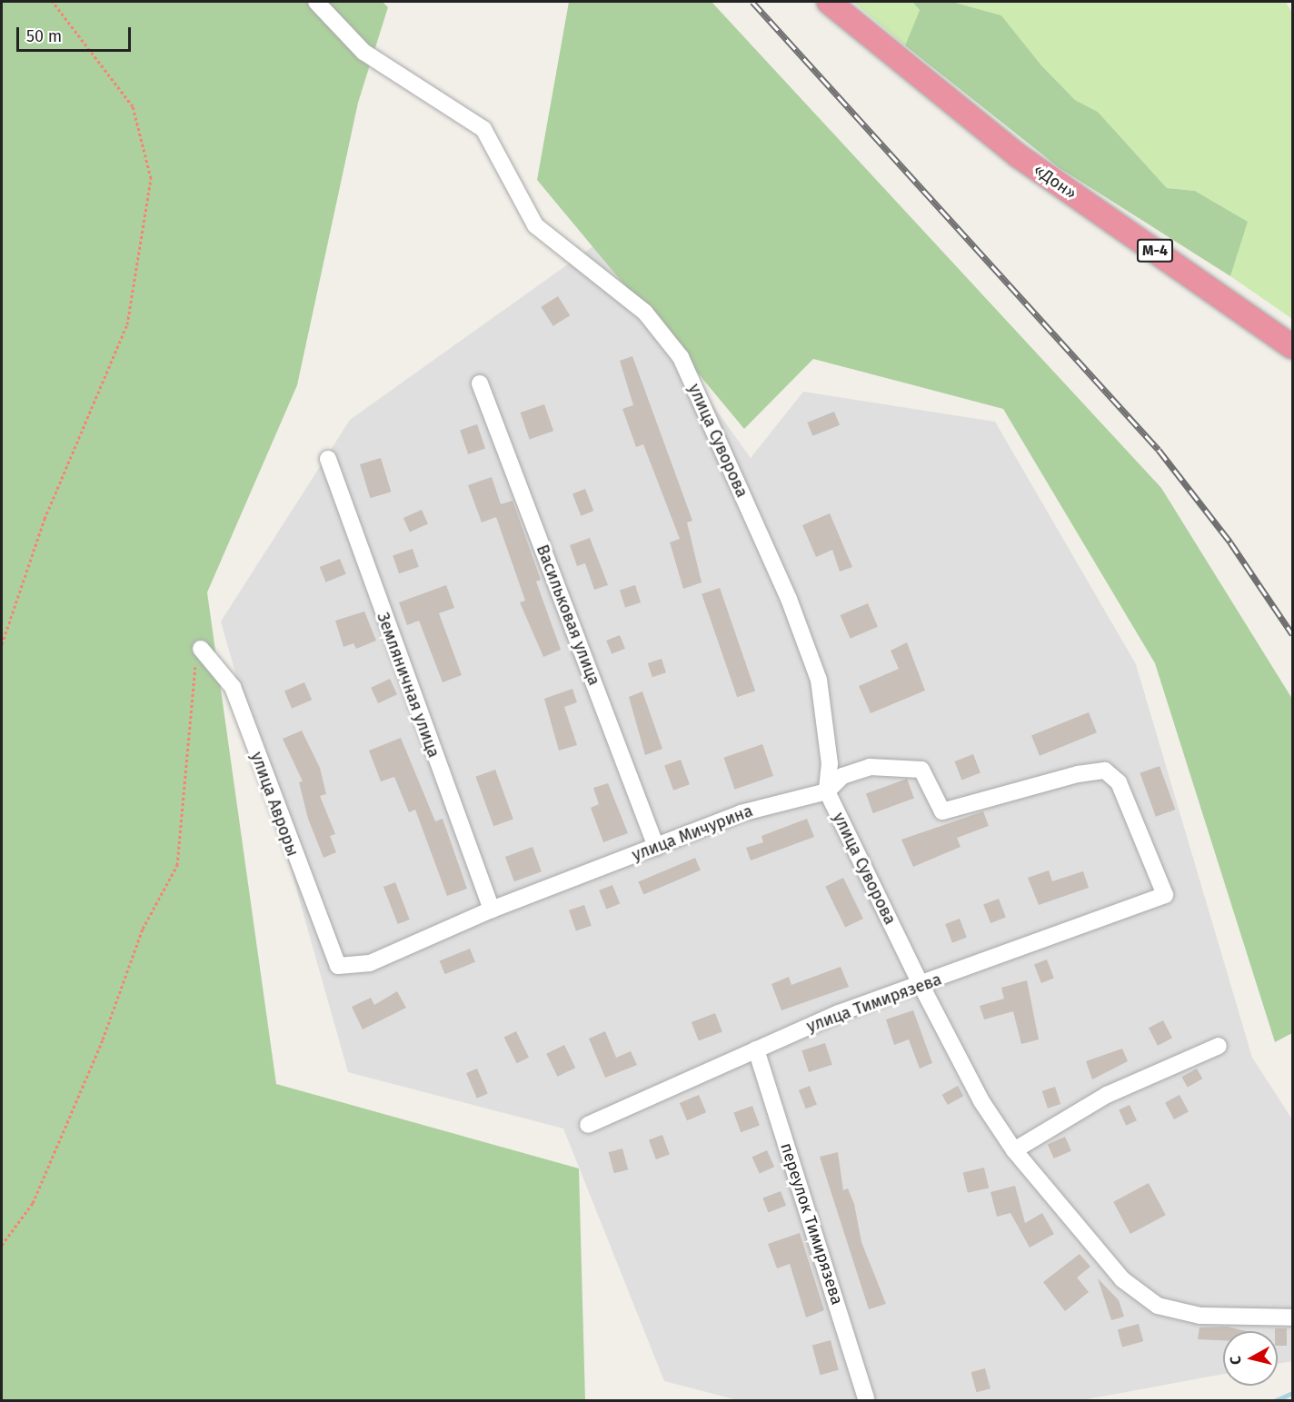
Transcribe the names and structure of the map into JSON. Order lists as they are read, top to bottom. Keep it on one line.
{"streets":{"highway":["«Дон»","М-4"],"street":["улица Суворова","Васильковая улица","Земляничная улица","улица Авроры","улица Мичурина","улица Тимирязева","переулок Тимирязева"]},"crossings":[["улица Суворова","улица Мичурина"],["улица Суворова","улица Тимирязева"],["Васильковая улица","улица Мичурина"],["Земляничная улица","улица Мичурина"],["улица Авроры","улица Мичурина"],["улица Мичурина","улица Тимирязева"],["улица Тимирязева","переулок Тимирязева"]],"scale_bar":"50 m","north":"left"}
